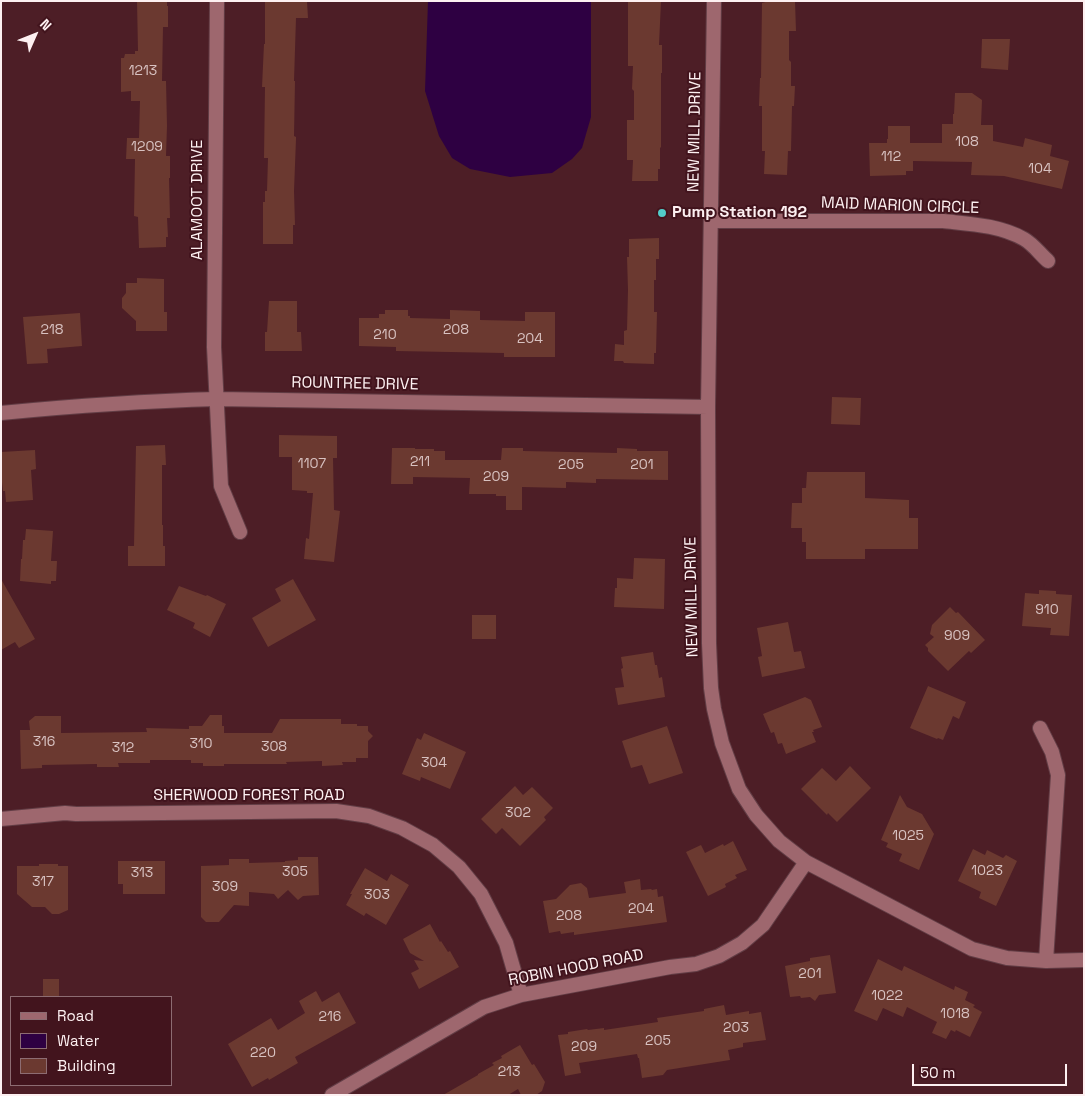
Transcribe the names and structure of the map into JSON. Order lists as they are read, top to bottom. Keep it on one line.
{"streets":{"street":["NEW MILL DRIVE","ALAMOOT DRIVE","MAID MARION CIRCLE","ROUNTREE DRIVE","SHERWOOD FOREST ROAD","ROBIN HOOD ROAD"]},"crossings":[["NEW MILL DRIVE","MAID MARION CIRCLE"],["NEW MILL DRIVE","ROUNTREE DRIVE"],["NEW MILL DRIVE","ROBIN HOOD ROAD"],["ALAMOOT DRIVE","ROUNTREE DRIVE"],["SHERWOOD FOREST ROAD","ROBIN HOOD ROAD"]],"places":["Pump Station 192"],"house_numbers":["1213","108","1209","112","104","218","208","210","204","211","1107","205","201","209","910","909","316","310","308","312","304","302","1025","1023","305","313","317","309","303","204","208","201","1022","1018","216","203","205","209","220","213"],"legend":["Road","Water","Building"],"scale_bar":"50 m","north":"top right"}
